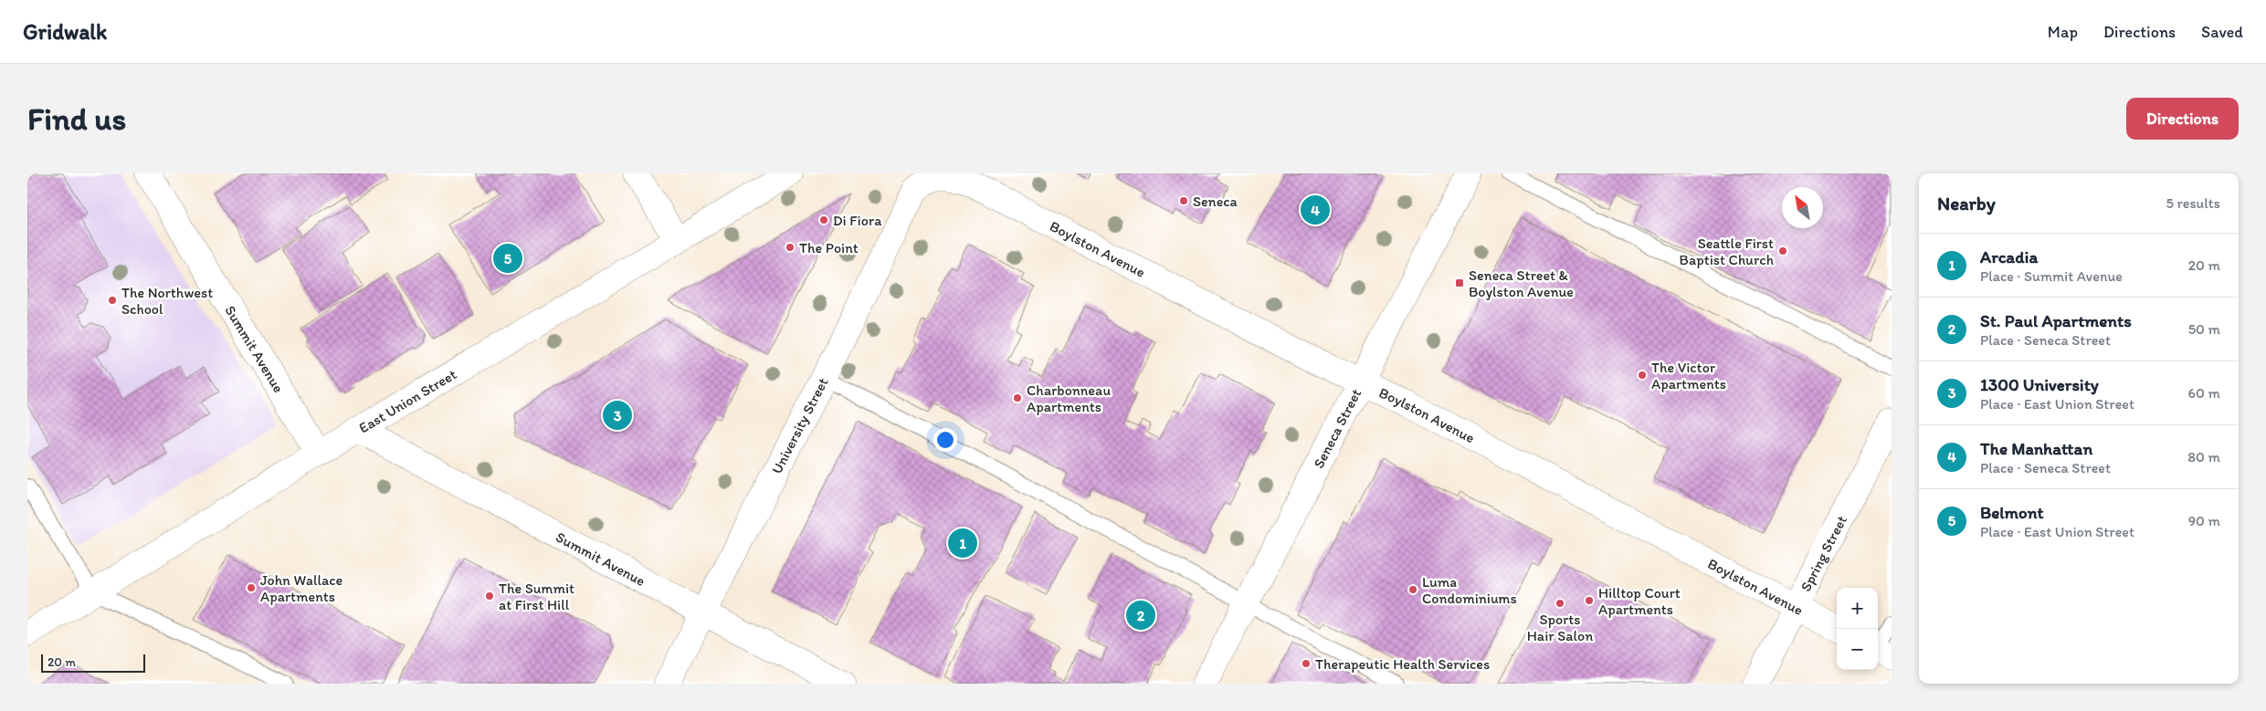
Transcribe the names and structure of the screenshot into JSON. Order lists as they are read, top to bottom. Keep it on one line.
{"streets":{"street":["Boylston Avenue","Summit Avenue","East Union Street","University Street","Seneca Street","Spring Street"]},"crossings":[["Boylston Avenue","University Street"],["Boylston Avenue","Seneca Street"],["Boylston Avenue","Spring Street"],["Summit Avenue","East Union Street"],["Summit Avenue","University Street"]],"places":{"other":["Seneca","Di Fiora","The Point","Seattle First Baptist Church","The Northwest School","The Victor Apartments","Charbonneau Apartments","John Wallace Apartments","Luma Condominiums","The Summit at First Hill","Hilltop Court Apartments","Sports Hair Salon","Therapeutic Health Services"],"transit":["Seneca Street & Boylston Avenue"]},"scale_bar":"20 m","north":"top left","page":{"header":"Gridwalk","nav":["Map","Directions","Saved"],"buttons":"Directions","title":"Find us","heading":["Nearby","5 results"],"pins":["4","5","3","1","2"],"list":[{"mark":"1","name":"Arcadia","note":"Place · Summit Avenue","value":"20 m"},{"mark":"2","name":"St. Paul Apartments","note":"Place · Seneca Street","value":"50 m"},{"mark":"3","name":"1300 University","note":"Place · East Union Street","value":"60 m"},{"mark":"4","name":"The Manhattan","note":"Place · Seneca Street","value":"80 m"},{"mark":"5","name":"Belmont","note":"Place · East Union Street","value":"90 m"}],"map_buttons":["+","−"],"scale":"20 m"}}
